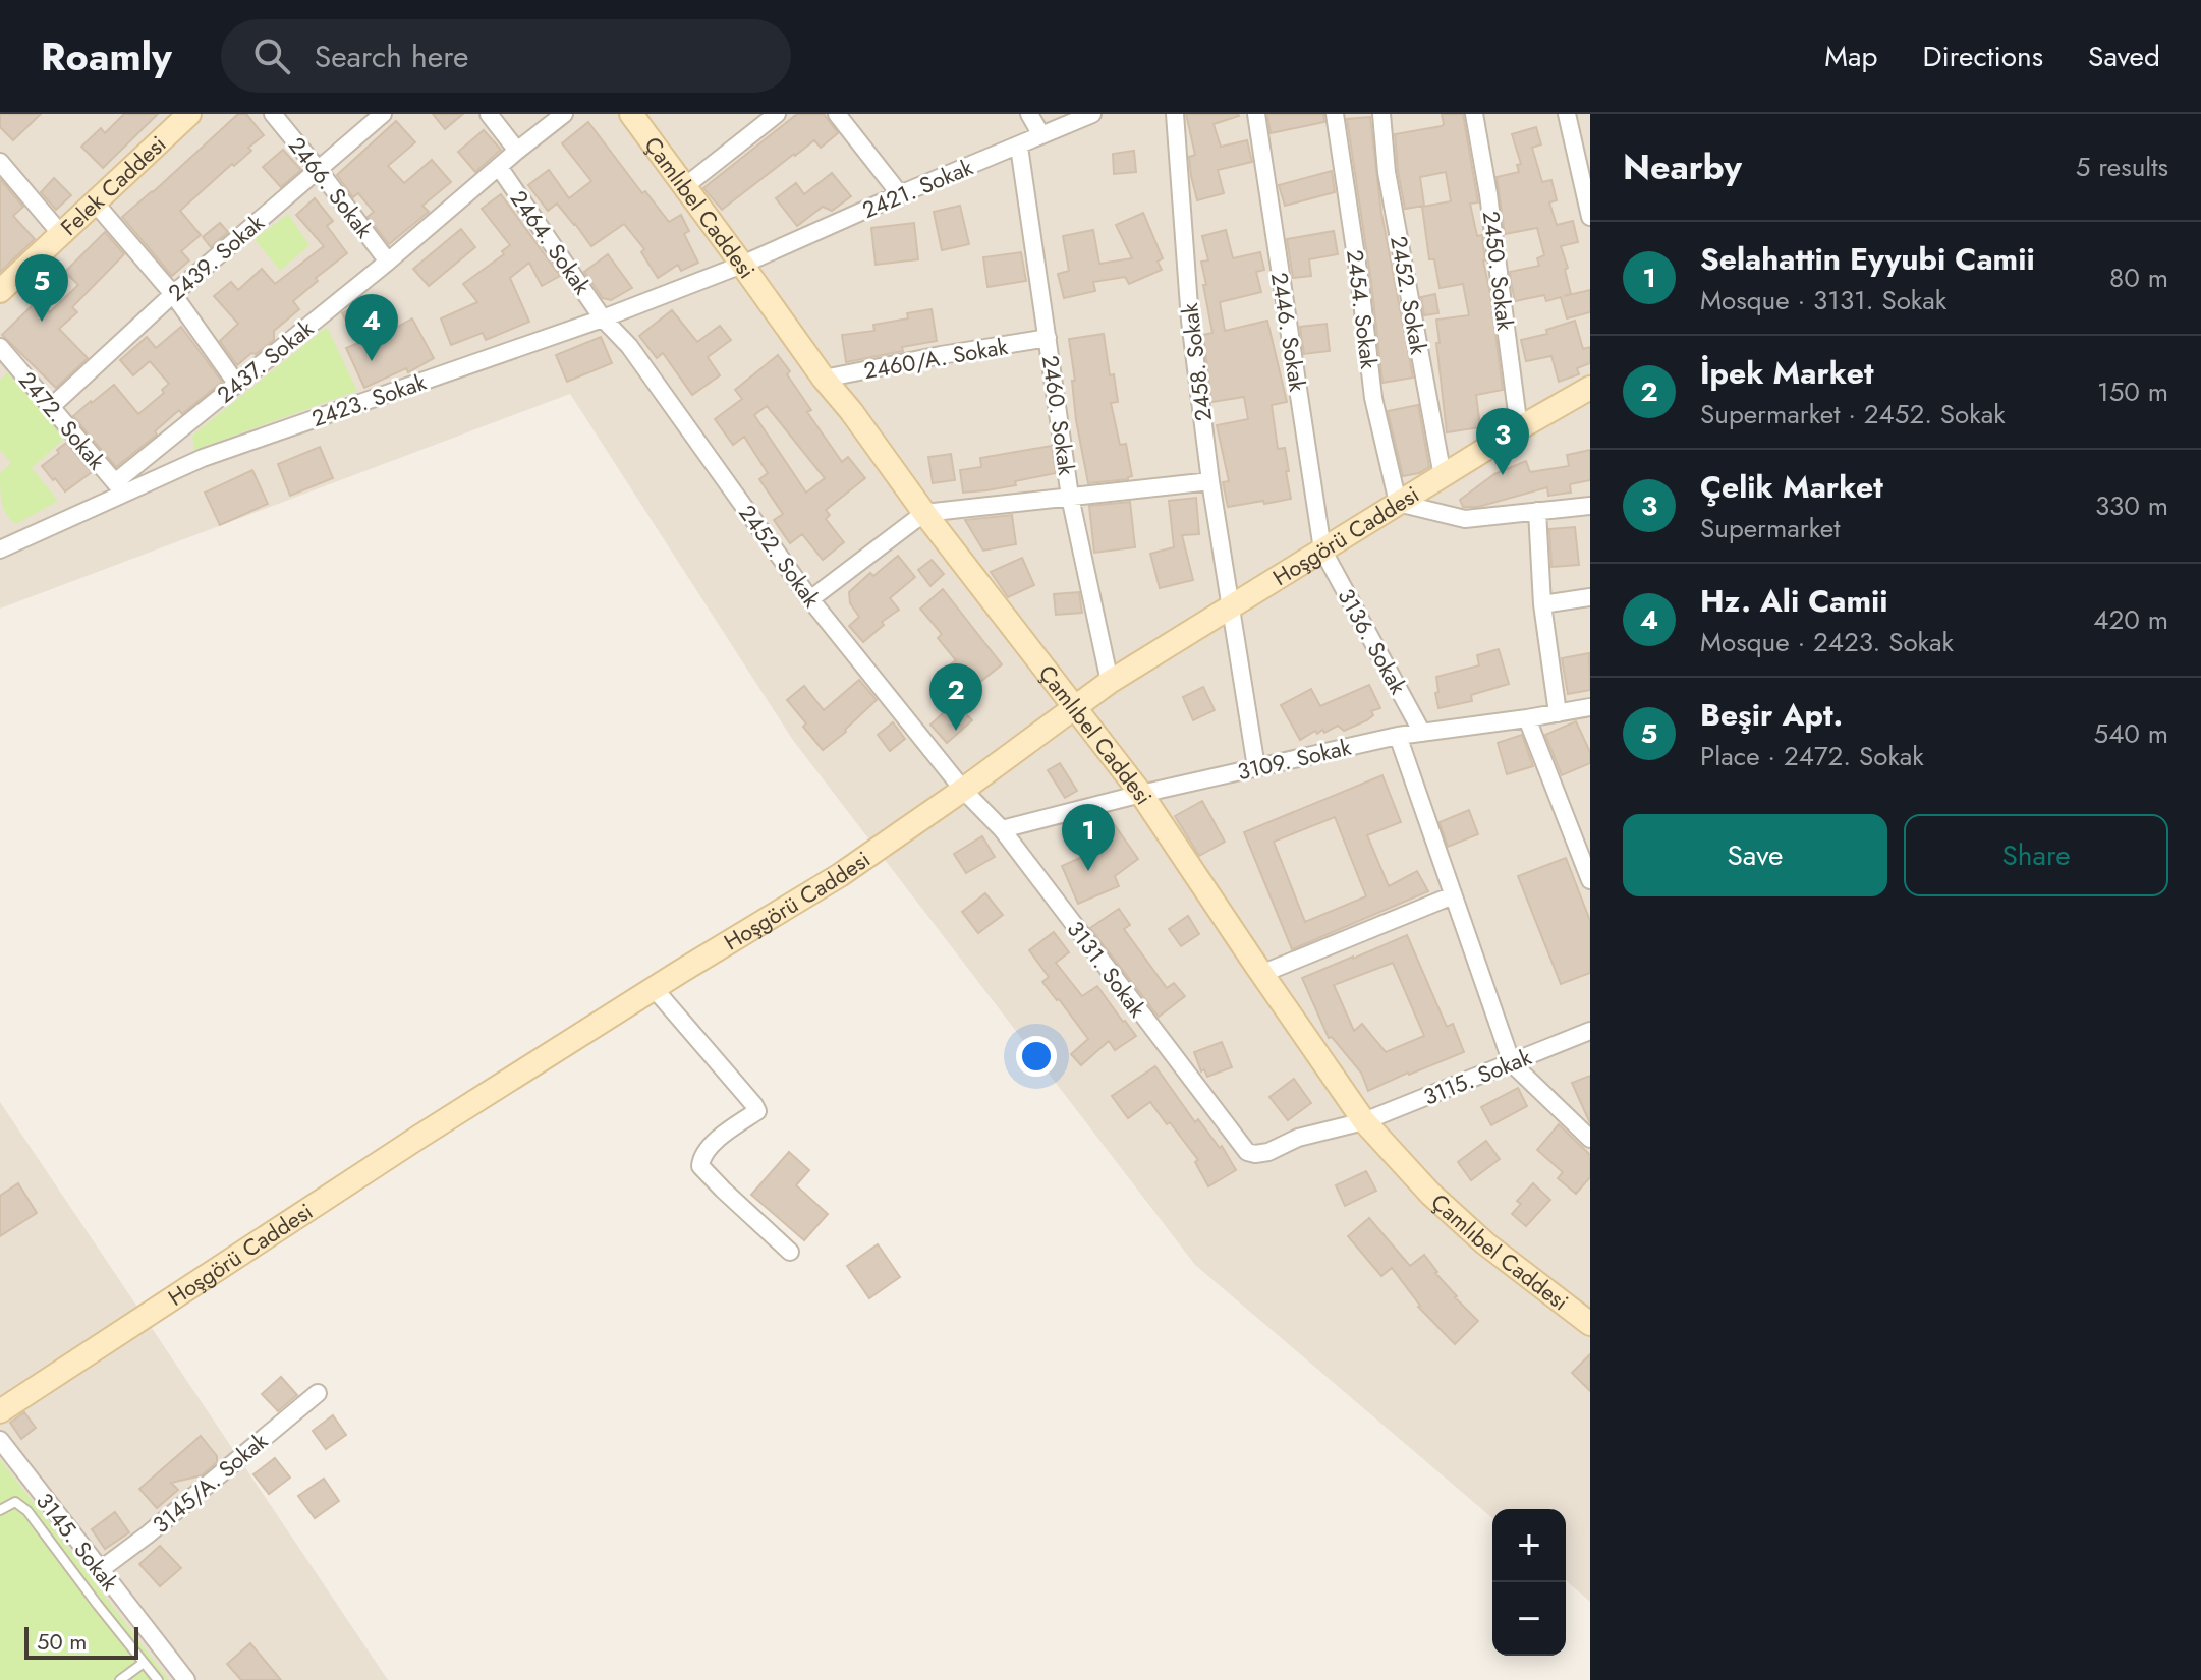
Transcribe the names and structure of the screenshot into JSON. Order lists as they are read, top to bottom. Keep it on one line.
{"streets":{"street":["Felek Caddesi","2466. Sokak","2421. Sokak","Çamlıbel Caddesi","2464. Sokak","2439. Sokak","2450. Sokak","2452. Sokak","2454. Sokak","2446. Sokak","2460/A. Sokak","2437. Sokak","2458. Sokak","2423. Sokak","2460. Sokak","2472. Sokak","Hoşgörü Caddesi","3136. Sokak","3109. Sokak","3131. Sokak","3115. Sokak","3145/A. Sokak","3145. Sokak"]},"crossings":[["2466. Sokak","2439. Sokak"],["2466. Sokak","2437. Sokak"],["2421. Sokak","Çamlıbel Caddesi"],["2421. Sokak","2423. Sokak"],["2421. Sokak","2460. Sokak"],["Çamlıbel Caddesi","2460/A. Sokak"],["Çamlıbel Caddesi","2423. Sokak"],["Çamlıbel Caddesi","Hoşgörü Caddesi"],["Çamlıbel Caddesi","3109. Sokak"],["Çamlıbel Caddesi","3115. Sokak"],["2464. Sokak","2452. Sokak"],["2464. Sokak","2437. Sokak"],["2464. Sokak","2423. Sokak"],["2439. Sokak","2472. Sokak"],["2450. Sokak","Hoşgörü Caddesi"],["2452. Sokak","2423. Sokak"],["2452. Sokak","Hoşgörü Caddesi"],["2452. Sokak","3131. Sokak"],["2454. Sokak","Hoşgörü Caddesi"],["2446. Sokak","Hoşgörü Caddesi"],["2446. Sokak","3136. Sokak"],["2460/A. Sokak","2460. Sokak"],["2437. Sokak","2423. Sokak"],["2437. Sokak","2472. Sokak"],["2458. Sokak","Hoşgörü Caddesi"],["2458. Sokak","3109. Sokak"],["2423. Sokak","2472. Sokak"],["2460. Sokak","Hoşgörü Caddesi"],["Hoşgörü Caddesi","3136. Sokak"],["Hoşgörü Caddesi","3131. Sokak"],["3136. Sokak","3109. Sokak"],["3109. Sokak","3131. Sokak"],["3131. Sokak","3115. Sokak"],["3145/A. Sokak","3145. Sokak"]],"scale_bar":"50 m","page":{"header":"Roamly","search":"Search here","nav":["Map","Directions","Saved"],"heading":["Nearby","5 results"],"list":[{"mark":"1","name":"Selahattin Eyyubi Camii","note":"Mosque · 3131. Sokak","value":"80 m"},{"mark":"2","name":"İpek Market","note":"Supermarket · 2452. Sokak","value":"150 m"},{"mark":"3","name":"Çelik Market","note":"Supermarket","value":"330 m"},{"mark":"4","name":"Hz. Ali Camii","note":"Mosque · 2423. Sokak","value":"420 m"},{"mark":"5","name":"Beşir Apt.","note":"Place · 2472. Sokak","value":"540 m"}],"pins":["5","4","3","2","1"],"buttons":["Save","Share"],"map_buttons":["+","−"],"scale":"50 m"}}
